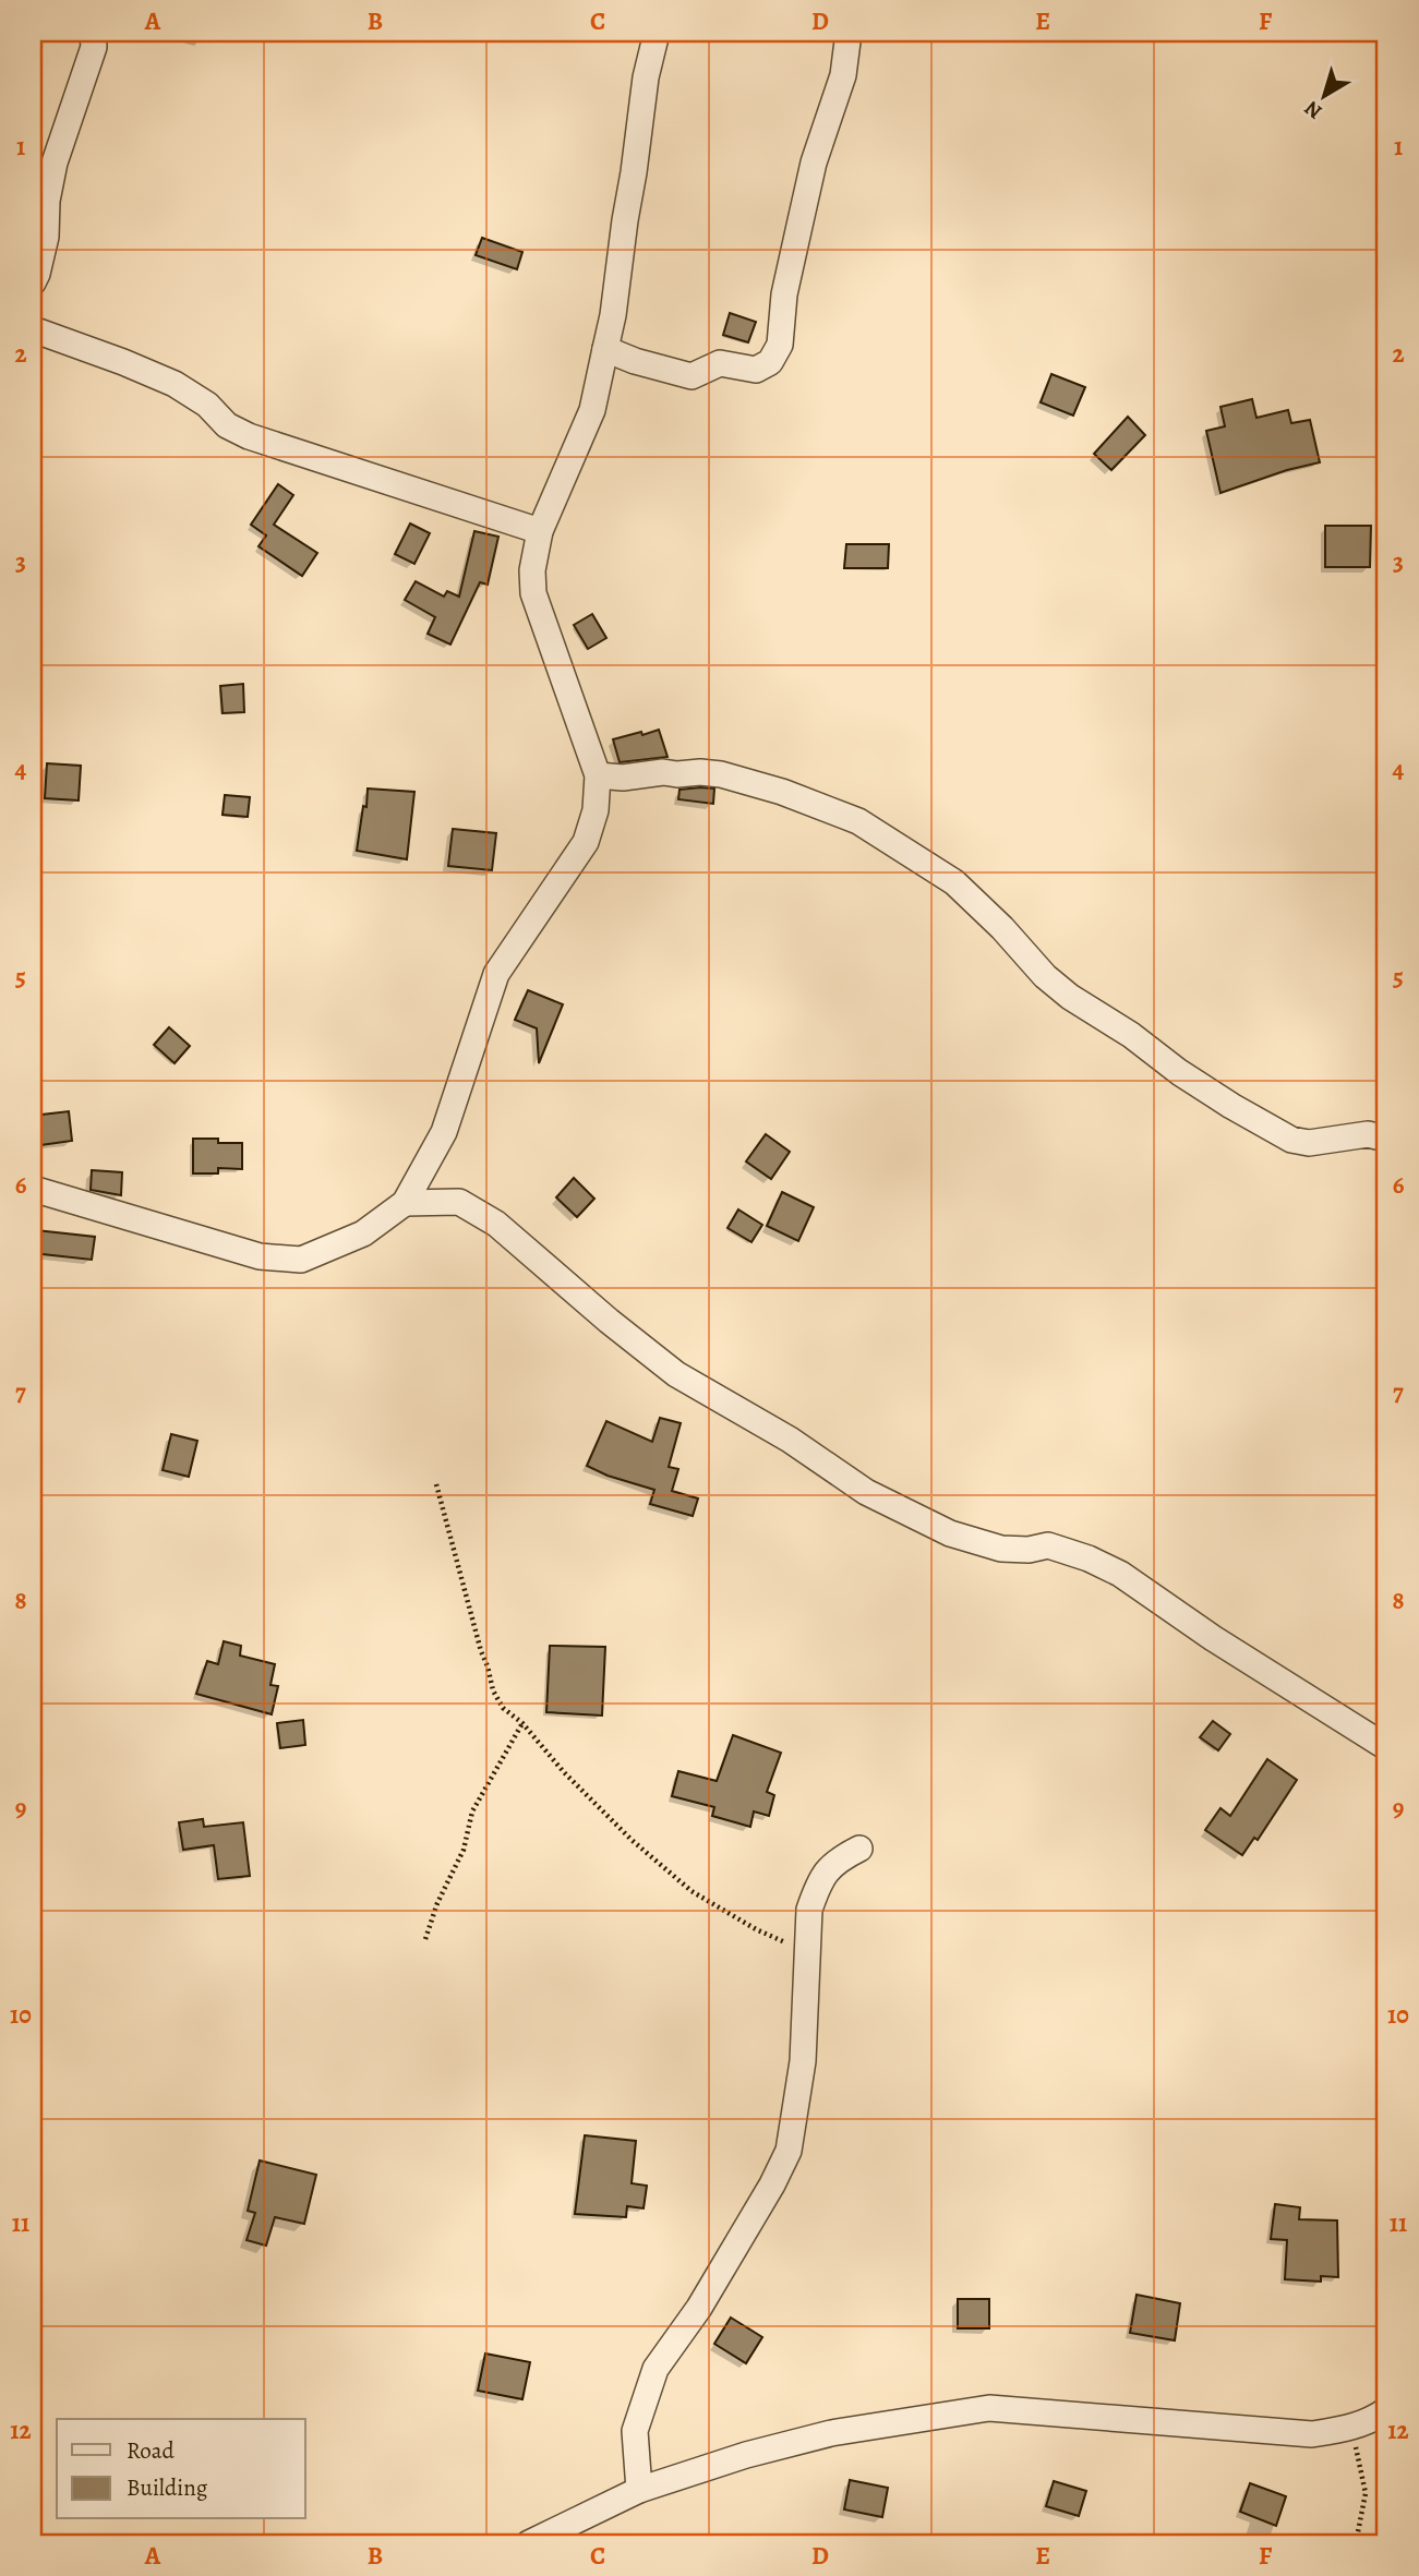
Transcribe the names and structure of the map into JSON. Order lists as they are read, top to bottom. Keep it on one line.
{"legend":["Road","Building"],"north":"bottom left","grid":{"columns":["A","B","C","D","E","F"],"rows":["1","2","3","4","5","6","7","8","9","10","11","12"]}}
